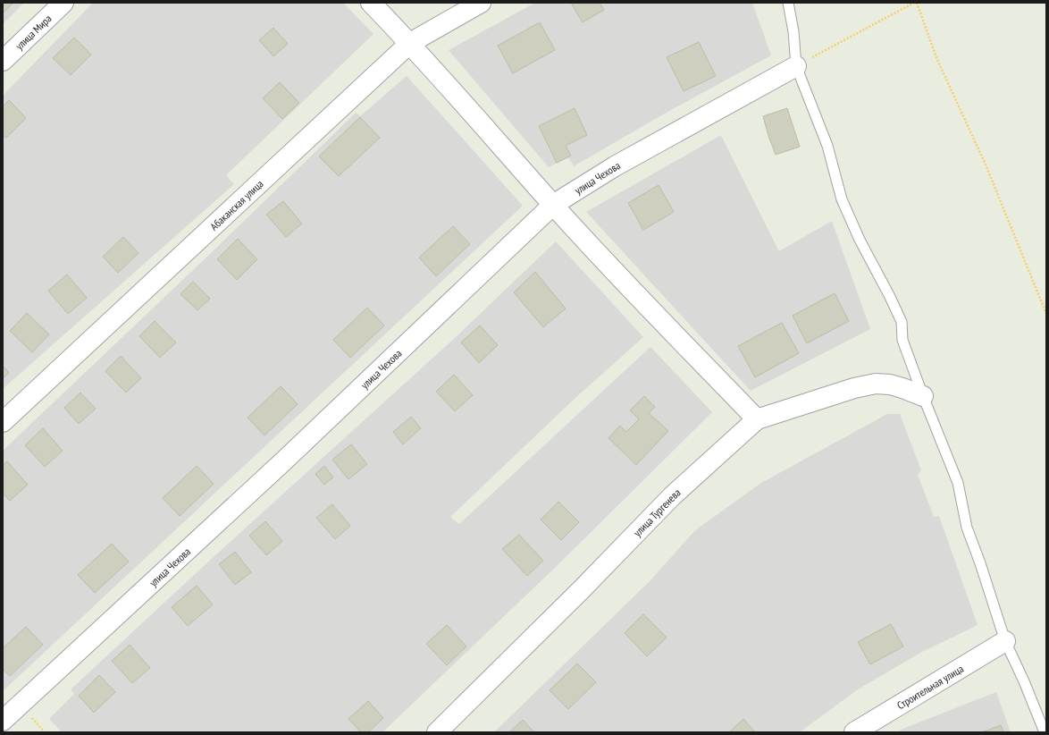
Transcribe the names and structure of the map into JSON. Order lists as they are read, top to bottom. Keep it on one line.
{"streets":{"street":["улица Мира","улица Чехова","Абаканская улица","улица Тургенева","Строительная улица"]}}
